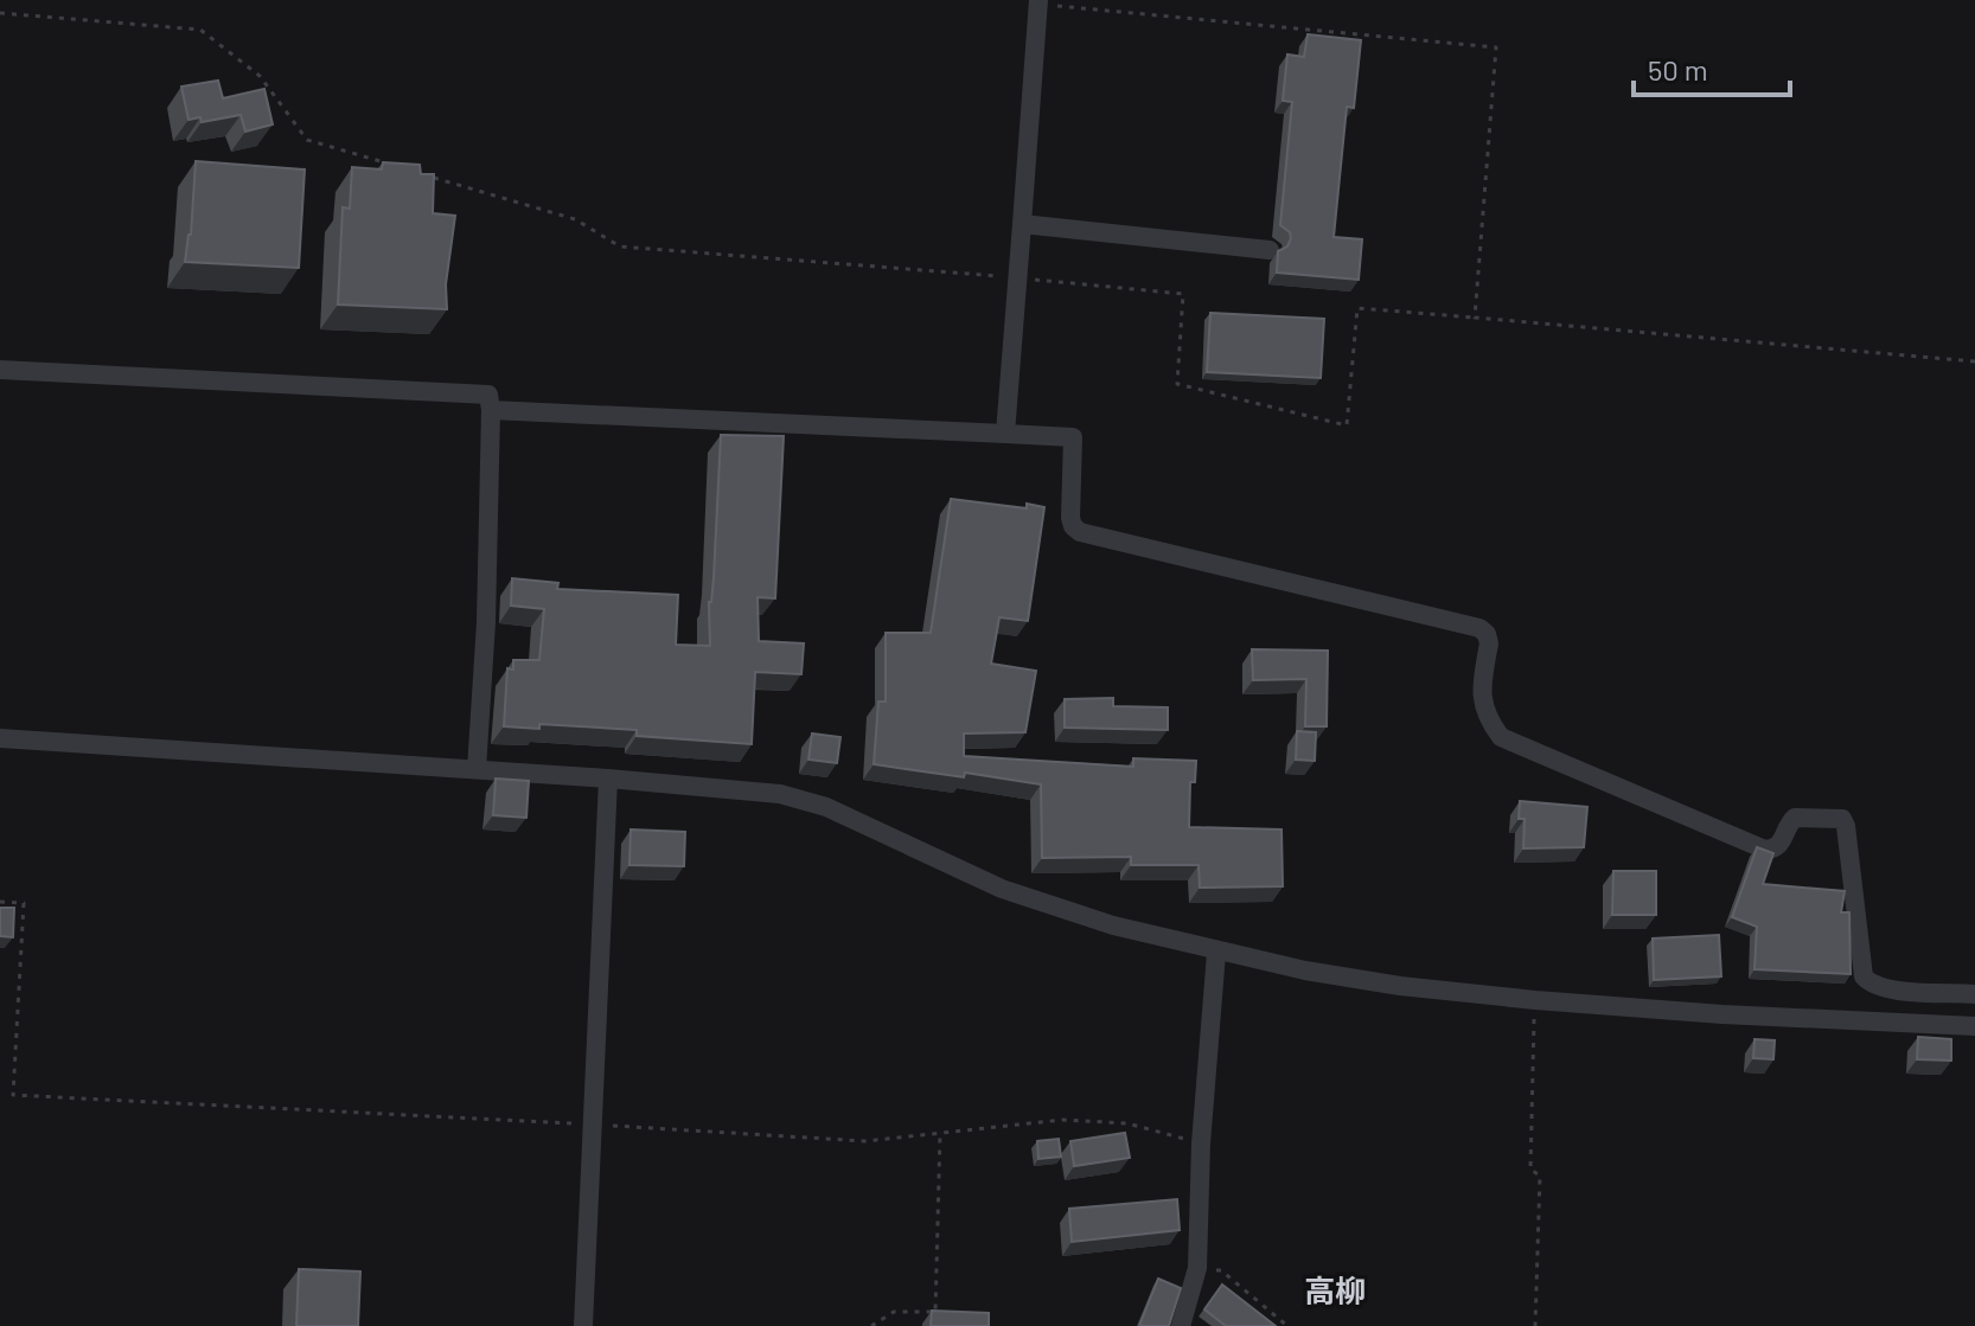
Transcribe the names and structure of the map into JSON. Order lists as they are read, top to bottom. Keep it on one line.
{"districts":["高柳"],"scale_bar":"50 m"}
